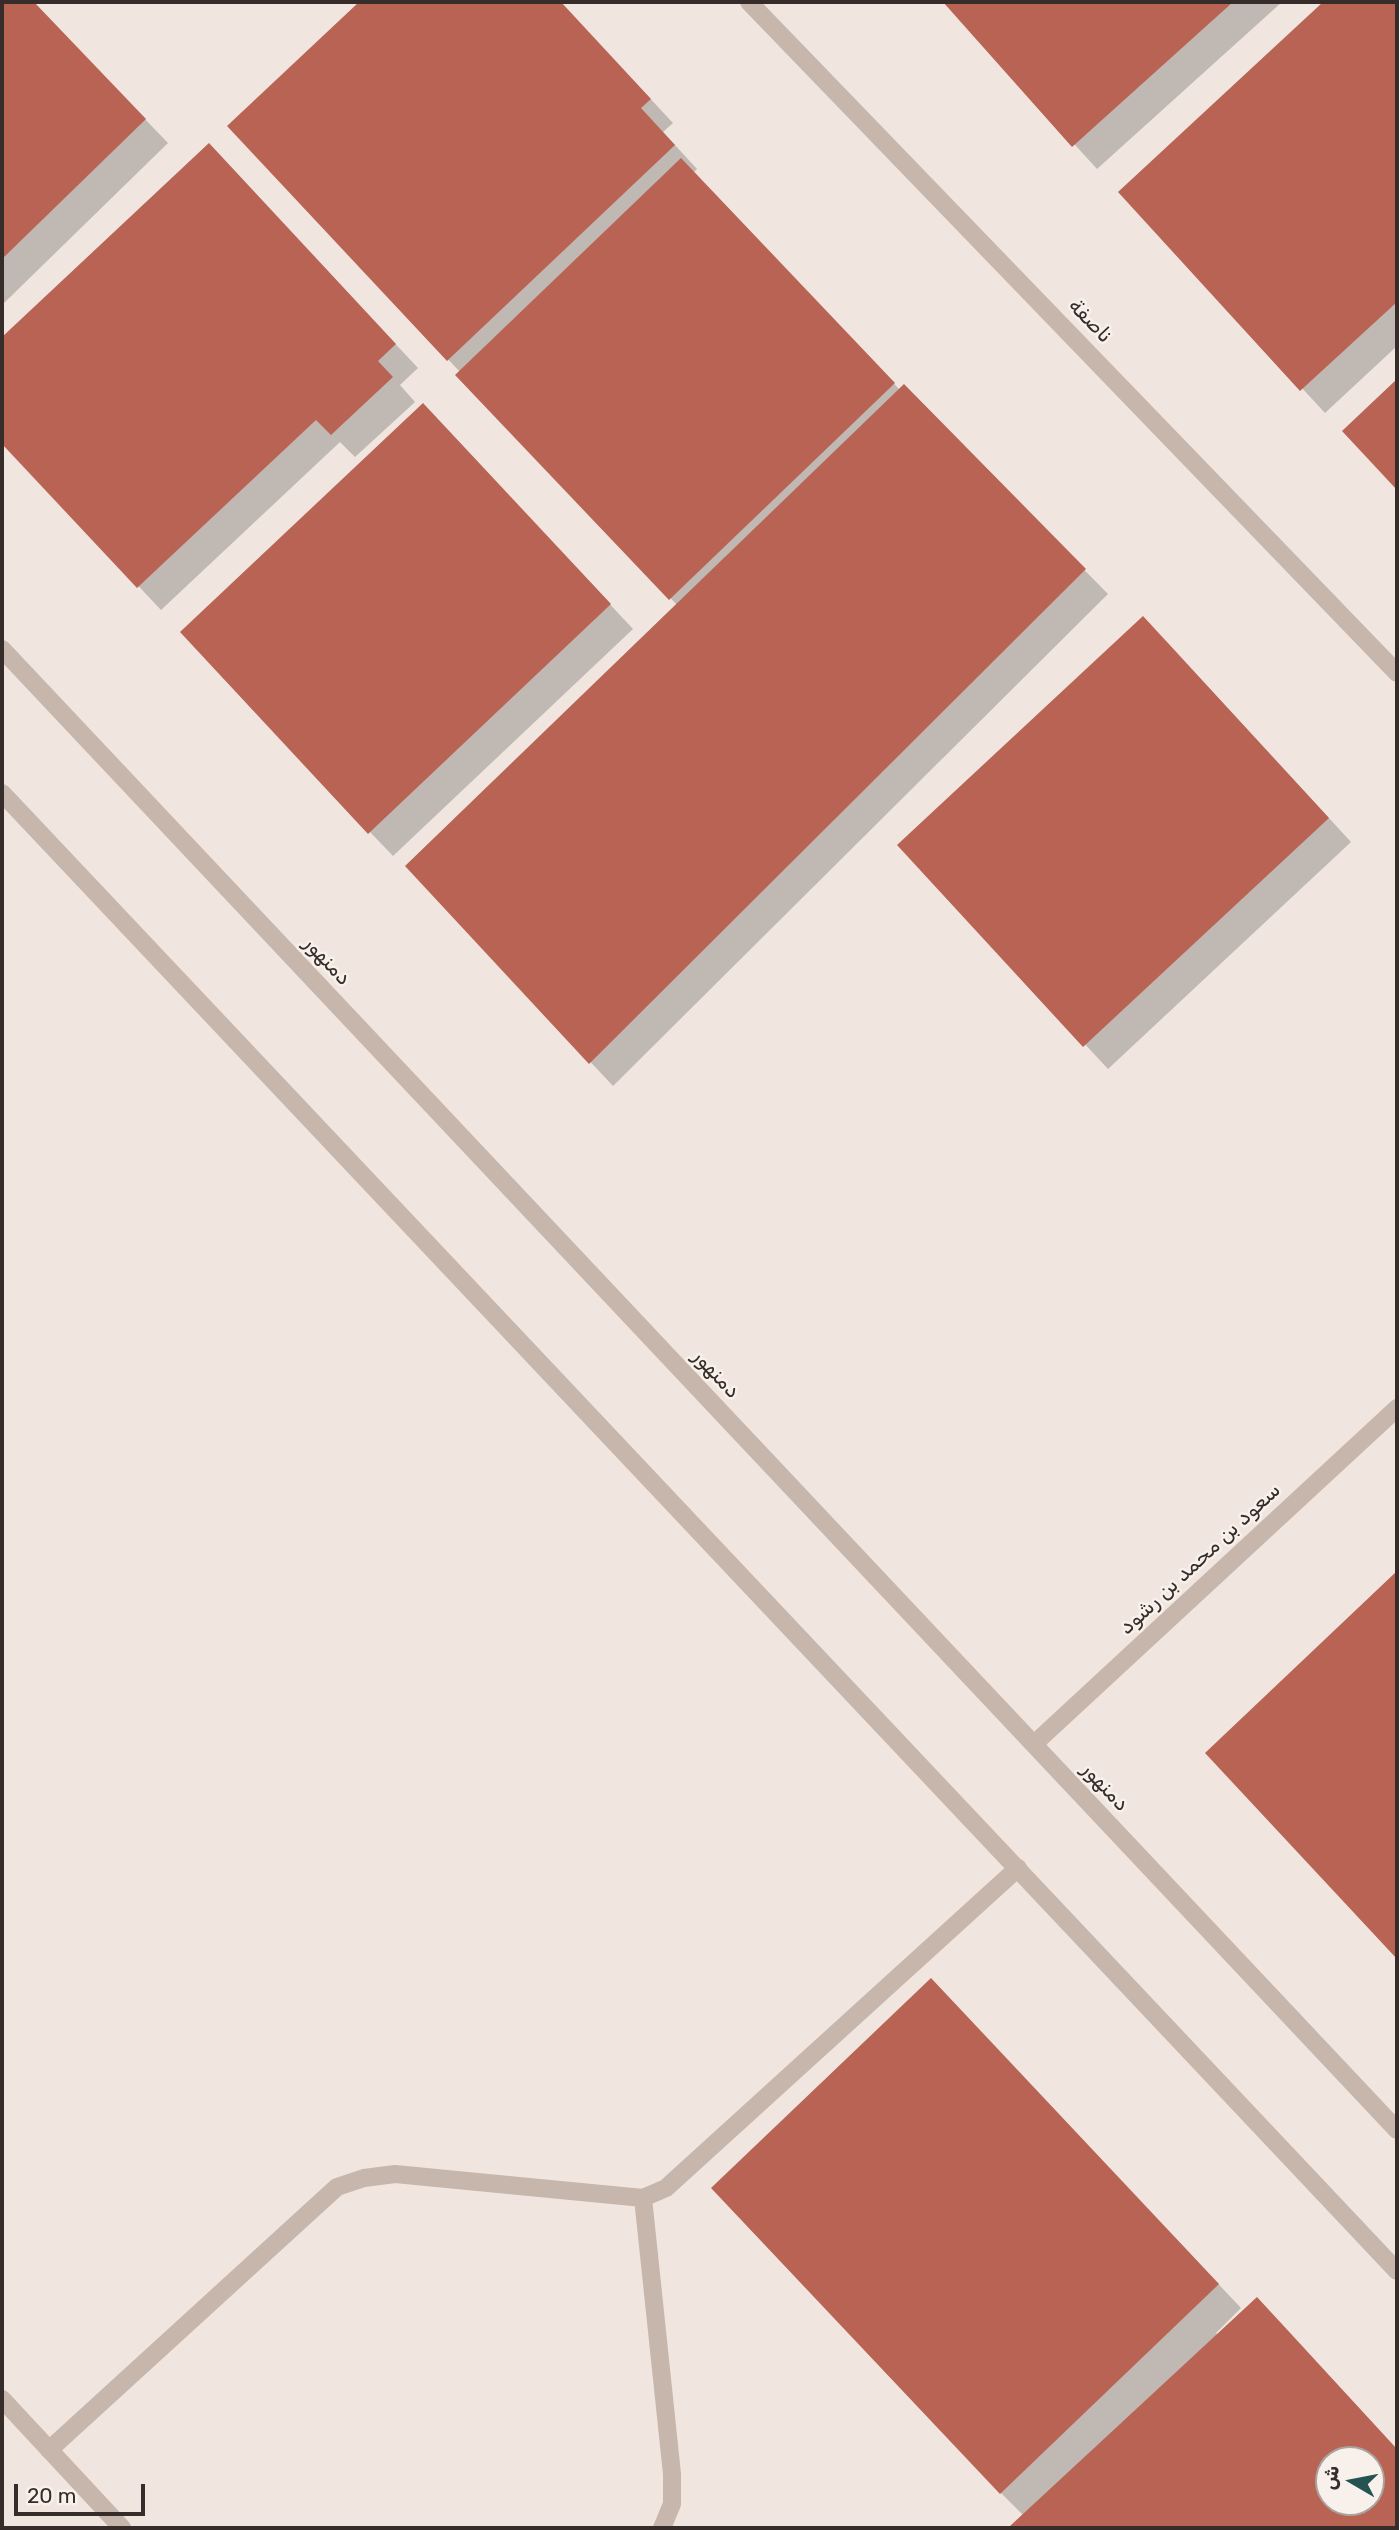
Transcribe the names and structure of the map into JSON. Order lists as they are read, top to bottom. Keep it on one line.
{"streets":{"street":["ناصفة","دمنهور","سعود بن محمد بن رشود"]},"crossings":[["دمنهور","سعود بن محمد بن رشود"]],"scale_bar":"20 m","north":"left"}
